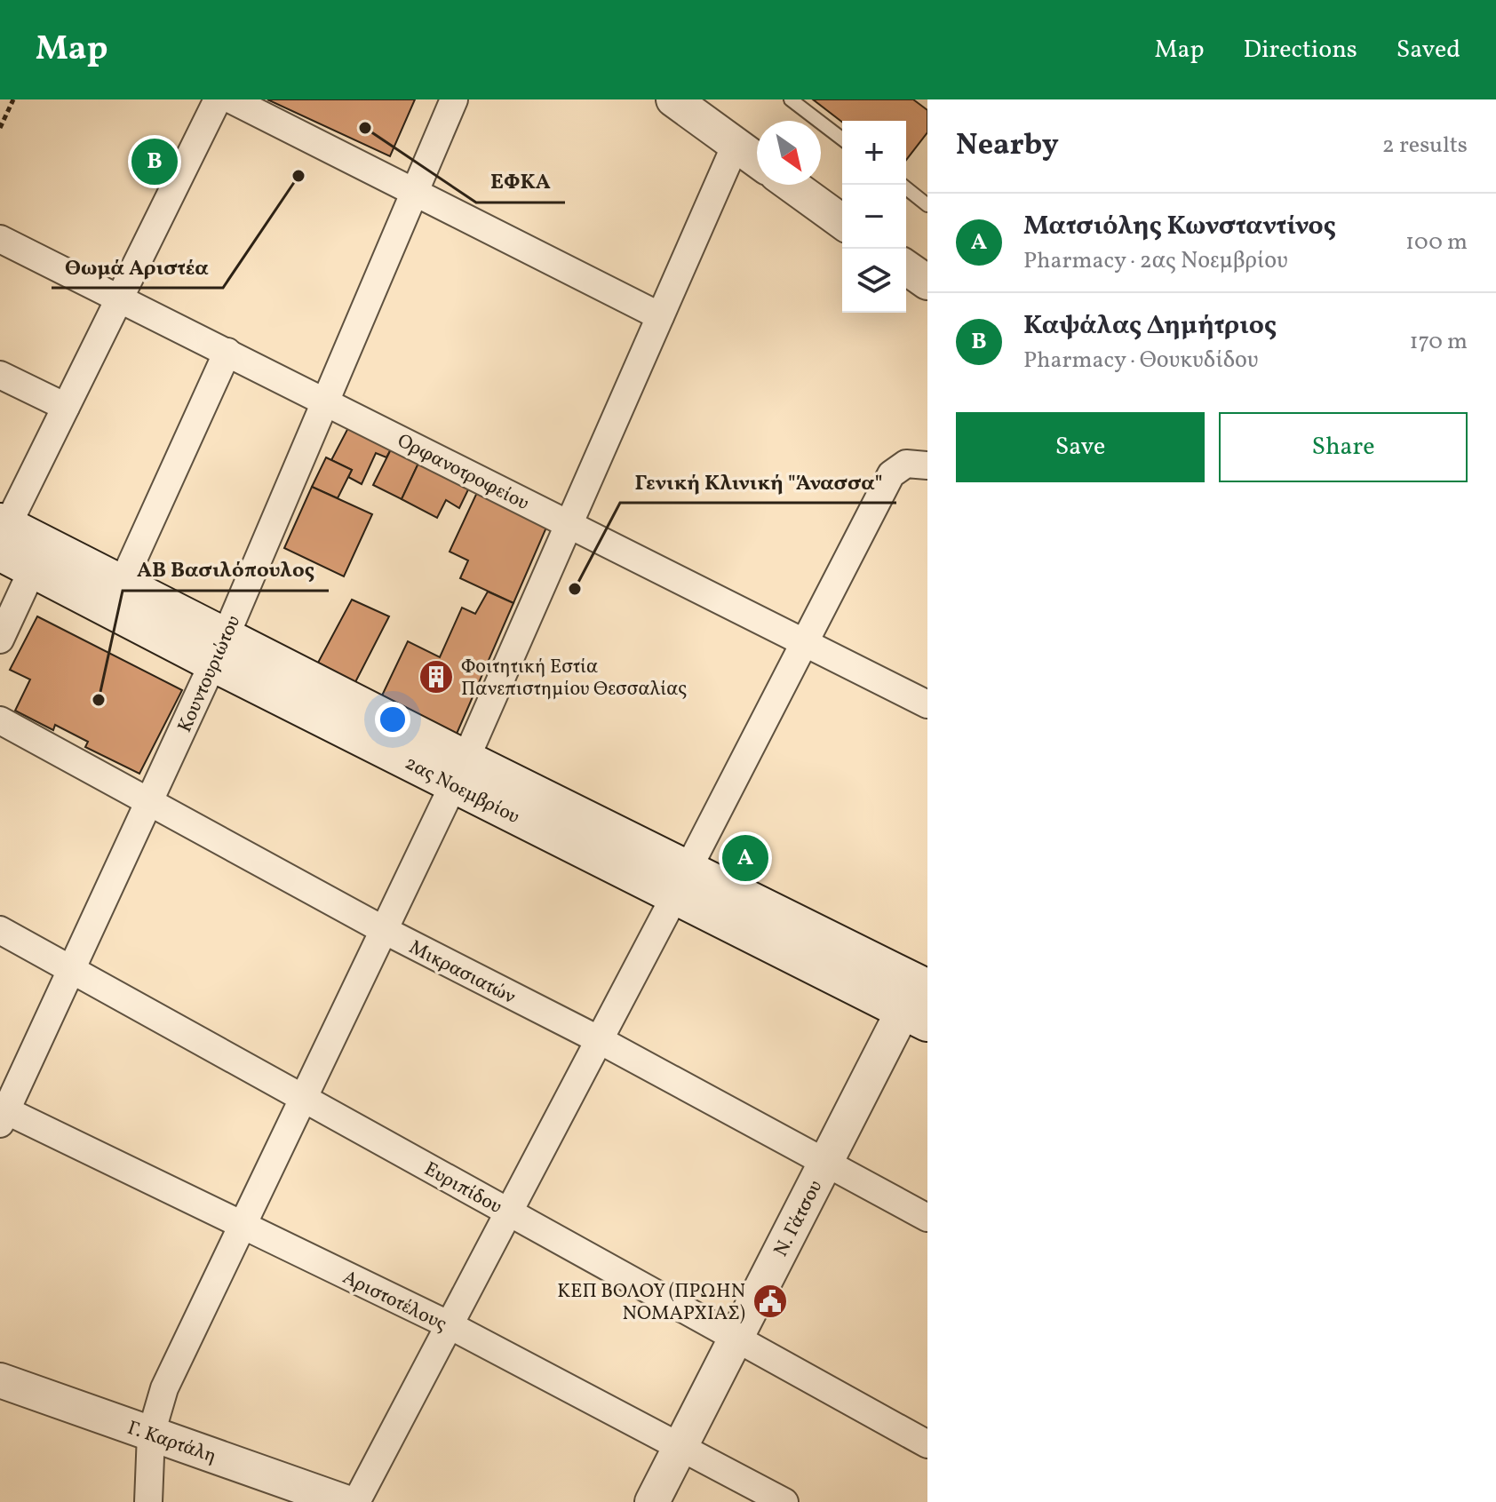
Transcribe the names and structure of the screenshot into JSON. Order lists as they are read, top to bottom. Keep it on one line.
{"streets":{"main road":["2ας Νοεμβρίου"],"street":["Ορφανοτροφείου","Κουντουριώτου","Μικρασιατών","Ευριπίδου","Ν. Γάτσου","Αριστοτέλους","Γ. Καρτάλη"]},"crossings":[["Ορφανοτροφείου","Κουντουριώτου"],["Κουντουριώτου","2ας Νοεμβρίου"],["Κουντουριώτου","Μικρασιατών"],["Κουντουριώτου","Ευριπίδου"],["Κουντουριώτου","Αριστοτέλους"],["2ας Νοεμβρίου","Ν. Γάτσου"],["Μικρασιατών","Ν. Γάτσου"],["Ευριπίδου","Ν. Γάτσου"],["Ν. Γάτσου","Αριστοτέλους"]],"places":{"other":["ΕΦΚΑ","Θωμά Αριστέα","Γενική Κλινική \"Άνασσα\"","ΑΒ Βασιλόπουλος"],"building":["Φοιτητική Εστία Πανεπιστημίου Θεσσαλίας"],"public building":["ΚΕΠ ΒΟΛΟΥ (ΠΡΩΗΝ ΝΟΜΑΡΧΙΑΣ)"]},"north":"bottom right","page":{"header":"Map","nav":["Map","Directions","Saved"],"heading":["Nearby","2 results"],"map_buttons":["+","−"],"pins":["B","A"],"list":[{"mark":"A","name":"Ματσιόλης Κωνσταντίνος","note":"Pharmacy · 2ας Νοεμβρίου","value":"100 m"},{"mark":"B","name":"Καψάλας Δημήτριος","note":"Pharmacy · Θουκυδίδου","value":"170 m"}],"buttons":["Save","Share"]}}
